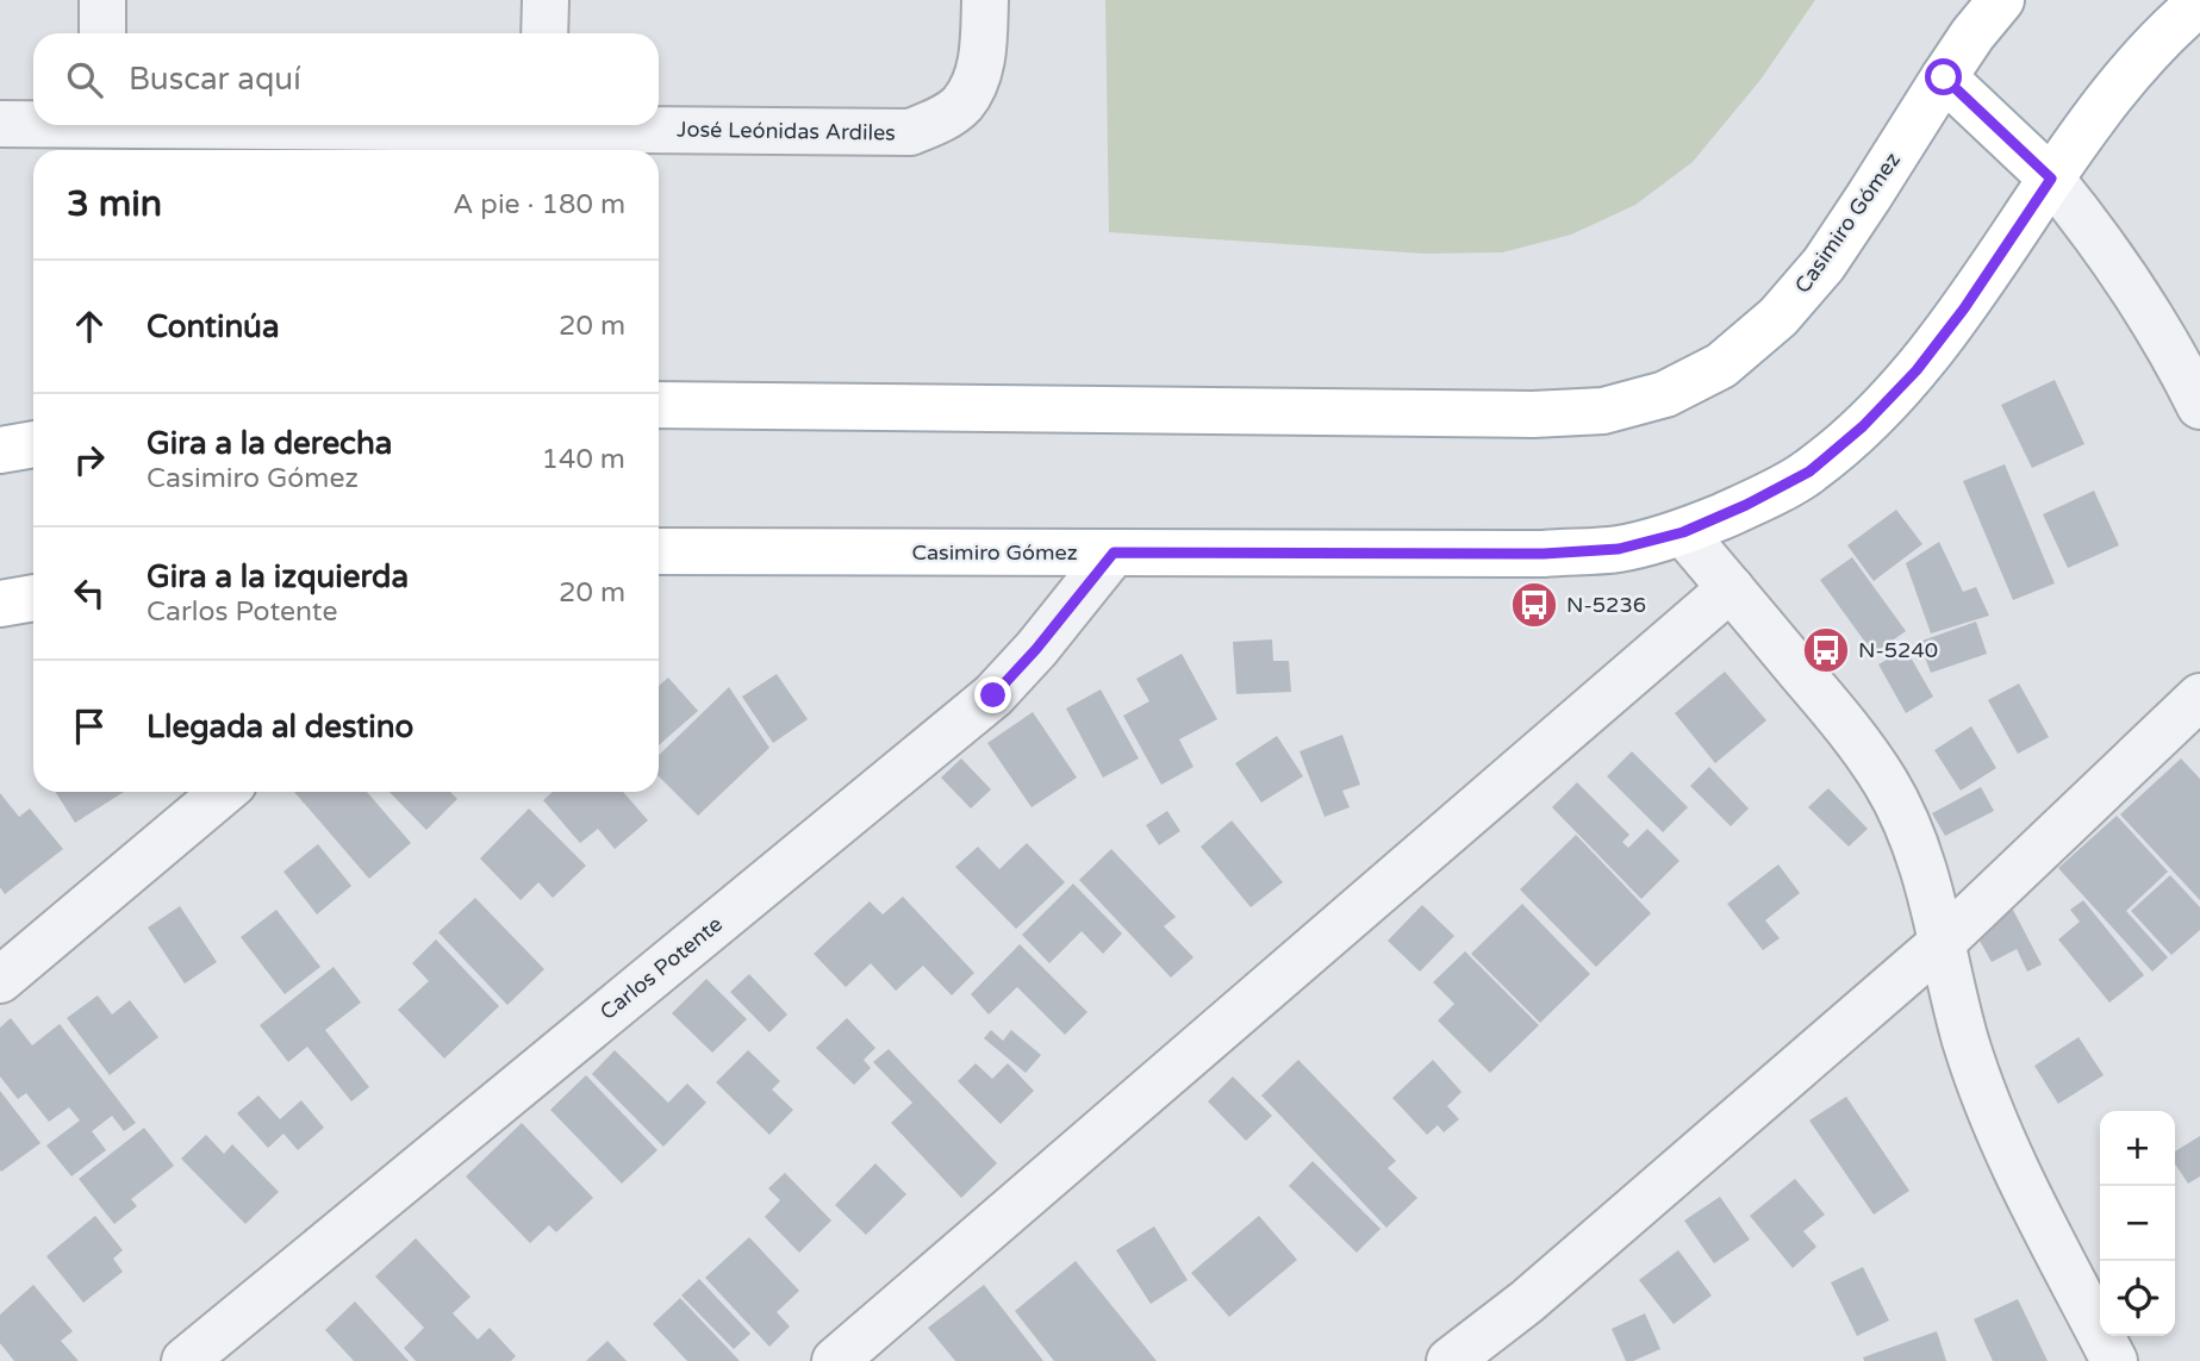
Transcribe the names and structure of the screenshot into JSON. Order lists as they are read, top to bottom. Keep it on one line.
{"streets":{"main road":["Casimiro Gómez"],"street":["José Leónidas Ardiles","Carlos Potente"]},"crossings":[["Casimiro Gómez","Carlos Potente"]],"places":{"bus stop":["N-5236","N-5240"]},"page":{"search":"Buscar aquí","heading":["3 min","A pie · 180 m"],"list":[["Continúa","20 m"],["Gira a la derecha","Casimiro Gómez","140 m"],["Gira a la izquierda","Carlos Potente","20 m"],"Llegada al destino"],"map_buttons":["+","−"]}}
